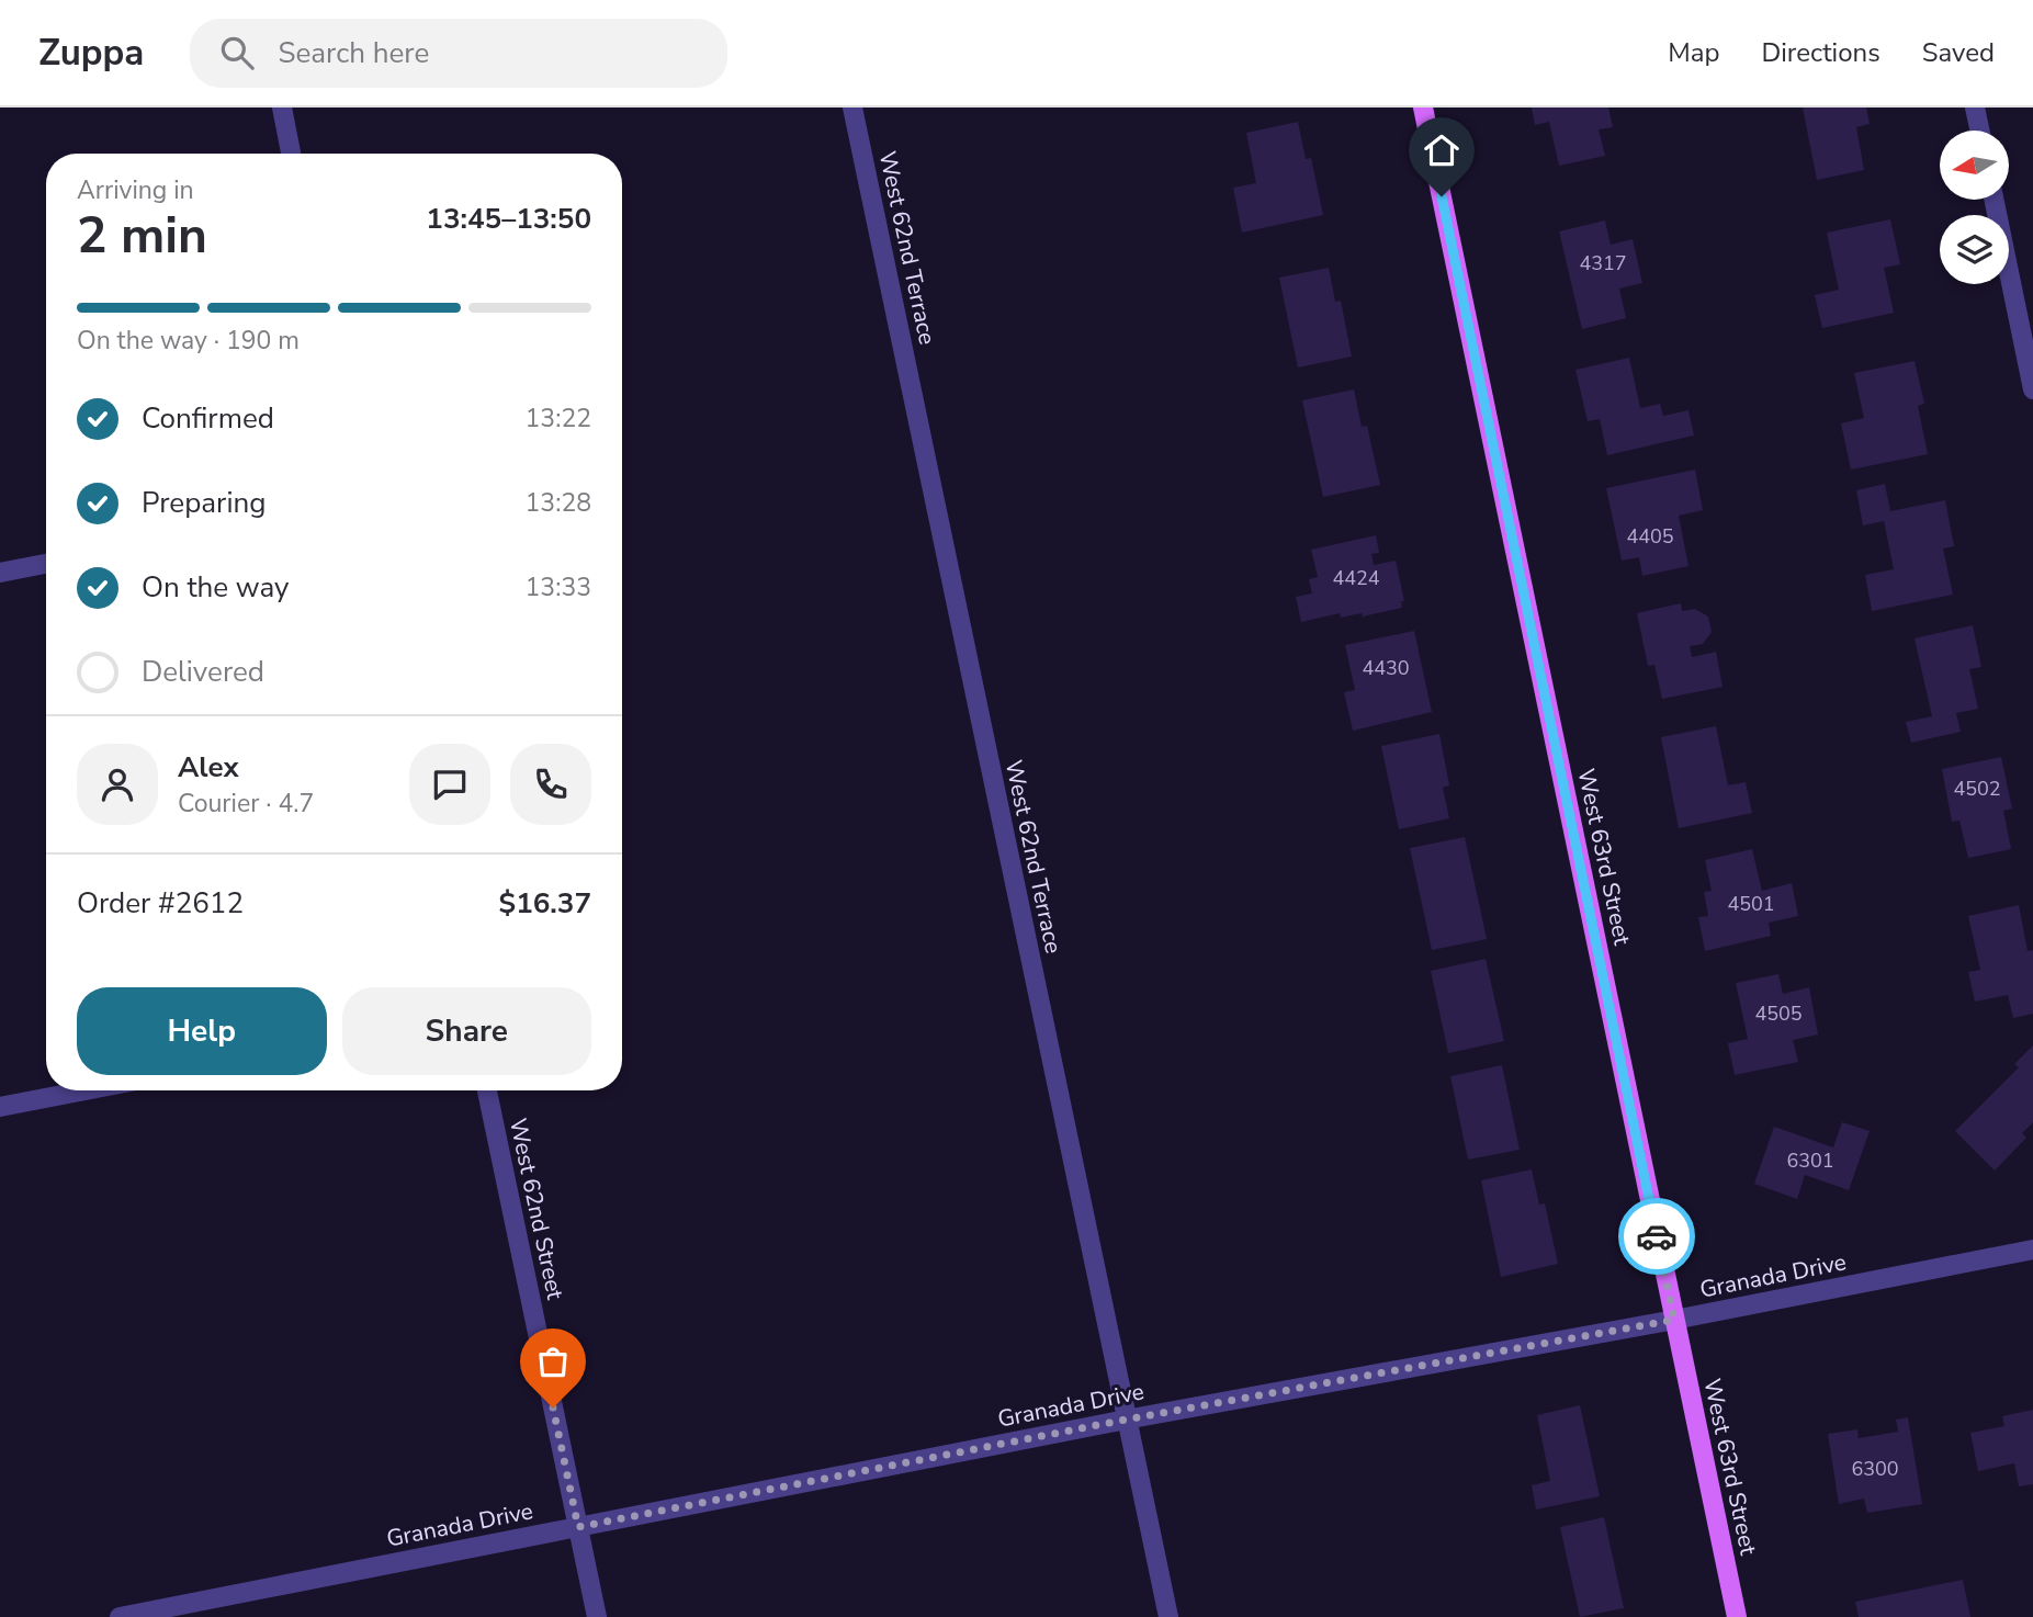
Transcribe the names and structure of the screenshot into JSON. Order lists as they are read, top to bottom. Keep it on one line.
{"streets":{"main road":["West 63rd Street"],"street":["West 62nd Terrace","West 62nd Street","Granada Drive"]},"crossings":[["West 62nd Terrace","Granada Drive"],["West 63rd Street","Granada Drive"],["West 62nd Street","Granada Drive"]],"house_numbers":["4317","4405","4424","4430","4502","4501","4505","6301","6300"],"north":"left","page":{"header":"Zuppa","search":"Search here","nav":["Map","Directions","Saved"],"heading":["2 min","Arriving in","13:45–13:50"],"panel":["Alex","Courier · 4.7","Order #2612","$16.37"],"bar":"On the way · 190 m","list":[["Confirmed","13:22"],["Preparing","13:28"],["On the way","13:33"],"Delivered"],"buttons":["Help","Share"]}}
